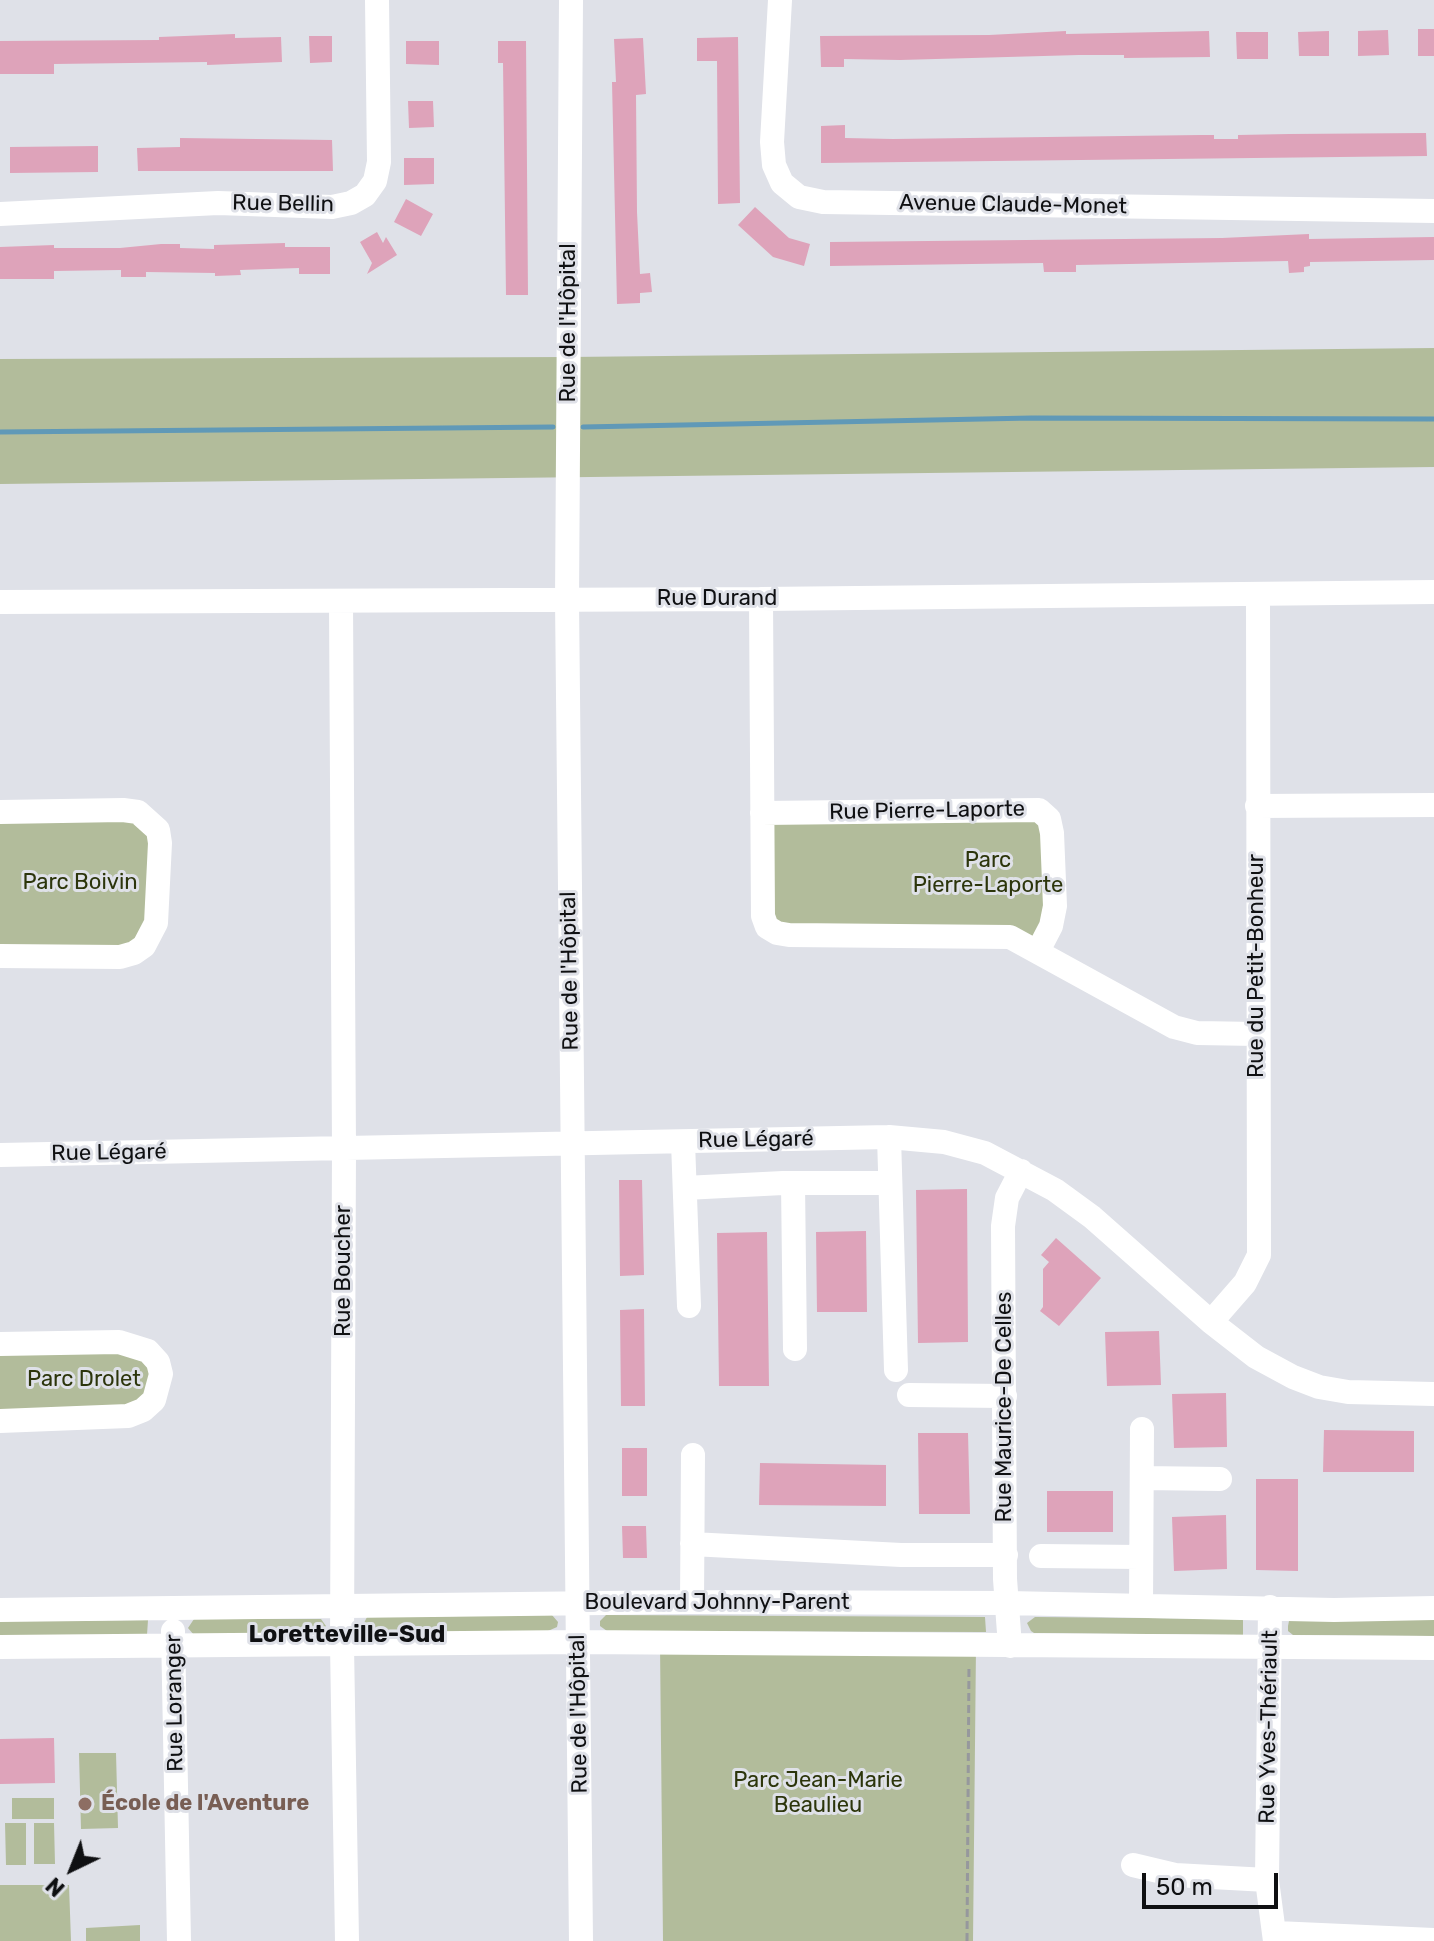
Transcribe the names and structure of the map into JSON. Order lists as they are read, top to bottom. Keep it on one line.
{"streets":{"street":["Rue Bellin","Avenue Claude-Monet","Rue de l'Hôpital","Rue Durand","Rue Pierre-Laporte","Rue du Petit-Bonheur","Rue Légaré","Rue Boucher","Rue Maurice-De Celles","Boulevard Johnny-Parent","Rue Loranger","Rue Yves-Thériault"]},"crossings":[["Rue de l'Hôpital","Rue Durand"],["Rue de l'Hôpital","Rue Légaré"],["Rue de l'Hôpital","Boulevard Johnny-Parent"],["Rue Durand","Rue du Petit-Bonheur"],["Rue Durand","Rue Boucher"],["Rue du Petit-Bonheur","Rue Légaré"],["Rue Légaré","Rue Boucher"],["Rue Légaré","Rue Maurice-De Celles"],["Rue Boucher","Boulevard Johnny-Parent"],["Rue Maurice-De Celles","Boulevard Johnny-Parent"],["Boulevard Johnny-Parent","Rue Loranger"],["Boulevard Johnny-Parent","Rue Yves-Thériault"]],"districts":["Loretteville-Sud"],"parks":["Parc Pierre-Laporte","Parc Boivin","Parc Drolet","Parc Jean-Marie Beaulieu"],"places":["École de l'Aventure"],"scale_bar":"50 m","north":"bottom left"}
